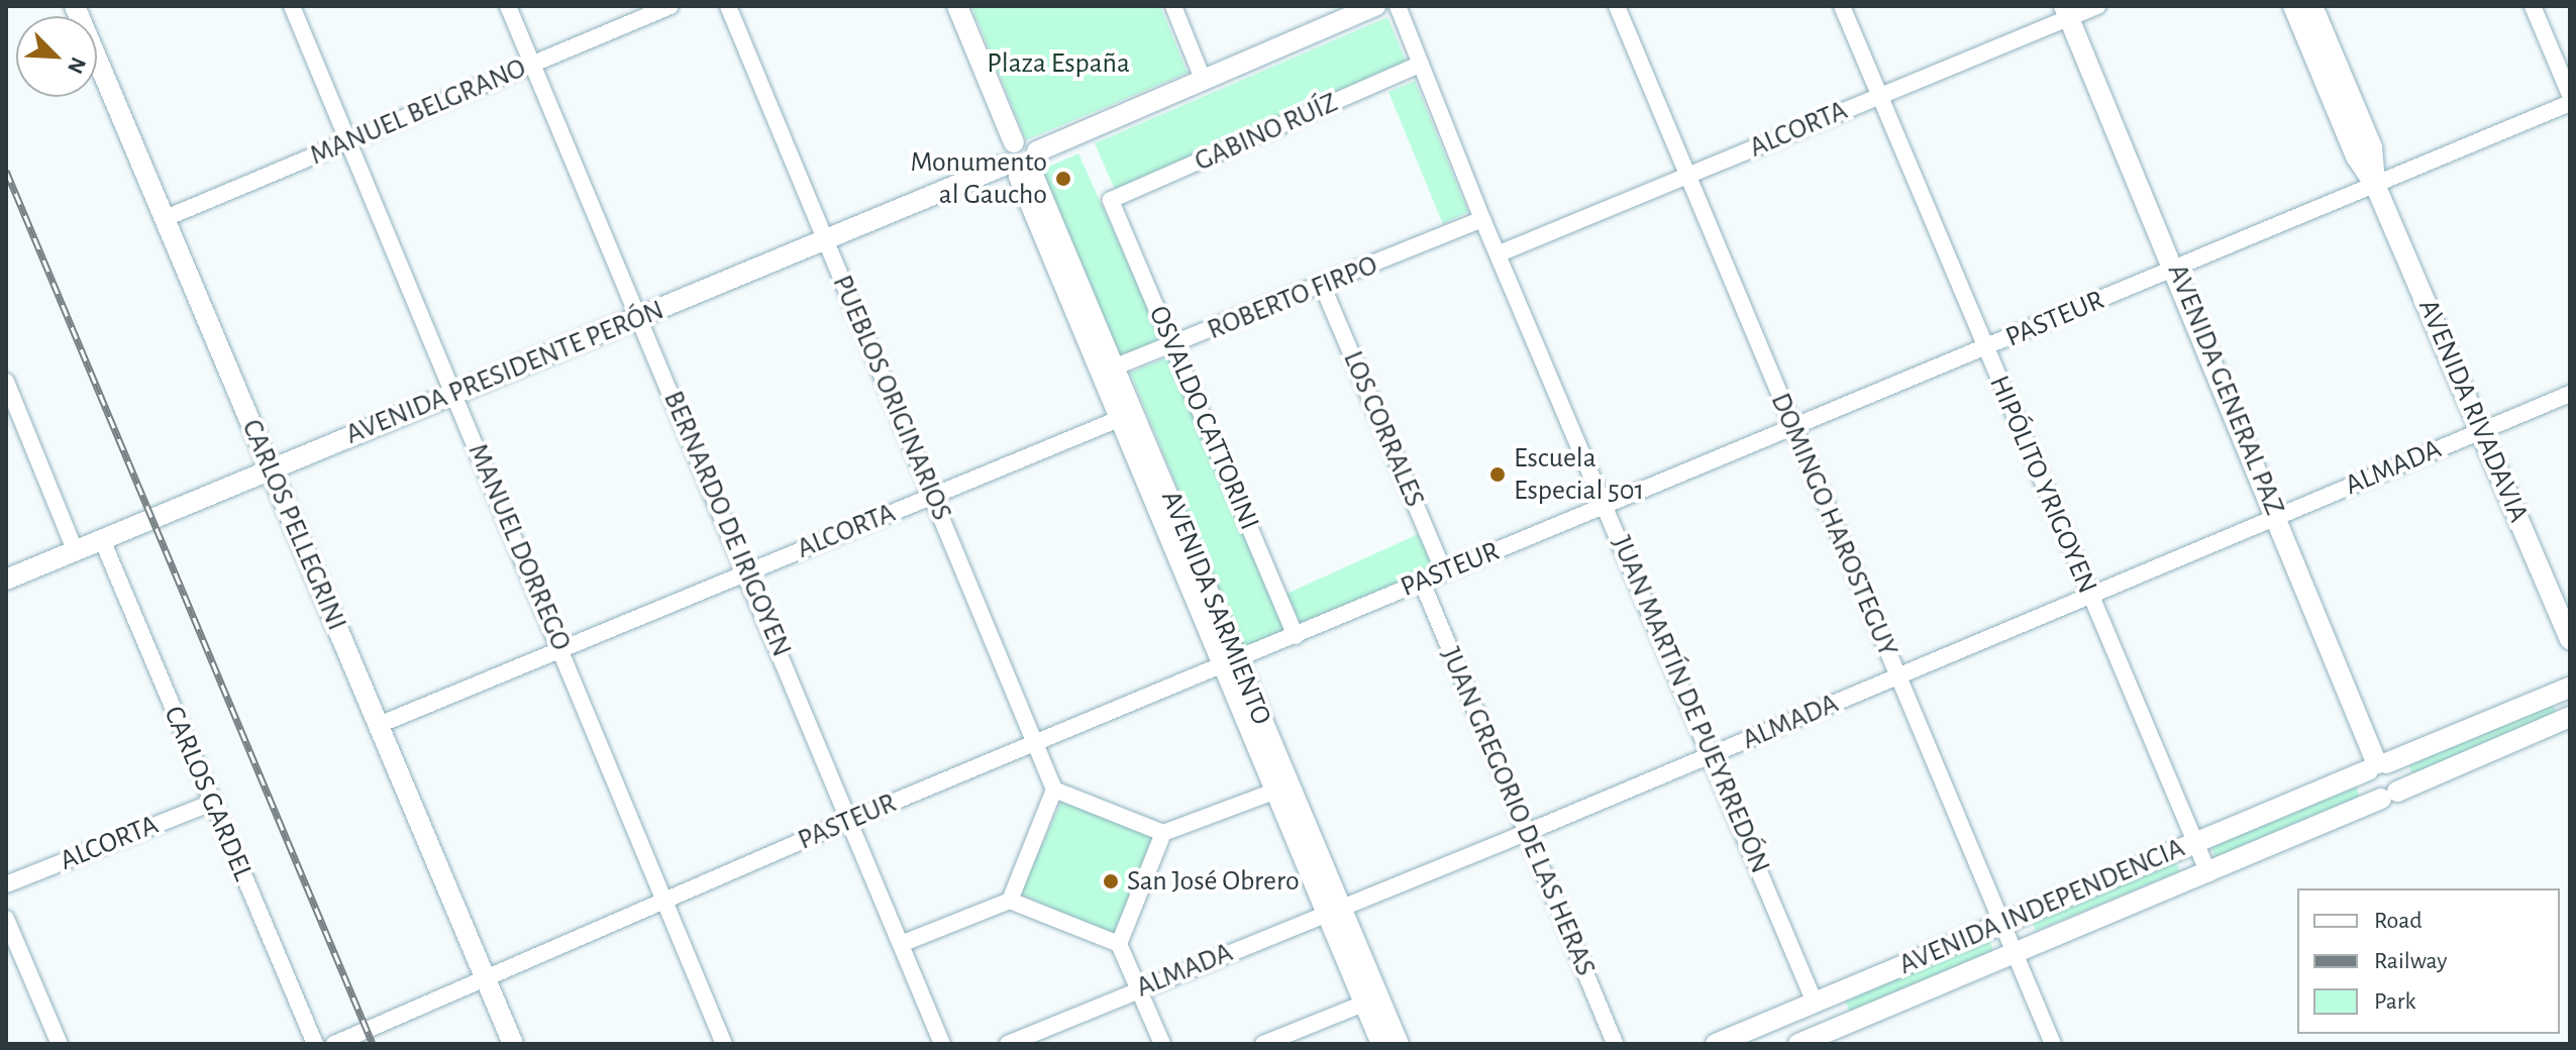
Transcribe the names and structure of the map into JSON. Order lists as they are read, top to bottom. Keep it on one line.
{"streets":{"main road":["AVENIDA PRESIDENTE PERÓN","AVENIDA GENERAL PAZ","AVENIDA RIVADAVIA","CARLOS PELLEGRINI","AVENIDA SARMIENTO","AVENIDA INDEPENDENCIA"],"street":["MANUEL BELGRANO","ALCORTA","GABINO RUÍZ","ROBERTO FIRPO","PASTEUR","PUEBLOS ORIGINARIOS","OSVALDO CATTORINI","LOS CORRALES","ALMADA","HIPÓLITO YRIGOYEN","BERNARDO DE IRIGOYEN","DOMINGO HAROSTEGUY","MANUEL DORREGO","JUAN MARTÍN DE PUEYRREDÓN","CARLOS GARDEL","JUAN GREGORIO DE LAS HERAS"]},"crossings":[["MANUEL BELGRANO","BERNARDO DE IRIGOYEN"],["MANUEL BELGRANO","CARLOS PELLEGRINI"],["MANUEL BELGRANO","MANUEL DORREGO"],["ALCORTA","AVENIDA GENERAL PAZ"],["ALCORTA","PUEBLOS ORIGINARIOS"],["ALCORTA","HIPÓLITO YRIGOYEN"],["ALCORTA","BERNARDO DE IRIGOYEN"],["ALCORTA","CARLOS PELLEGRINI"],["ALCORTA","DOMINGO HAROSTEGUY"],["ALCORTA","MANUEL DORREGO"],["ALCORTA","AVENIDA SARMIENTO"],["ALCORTA","JUAN MARTÍN DE PUEYRREDÓN"],["ALCORTA","CARLOS GARDEL"],["GABINO RUÍZ","OSVALDO CATTORINI"],["GABINO RUÍZ","JUAN MARTÍN DE PUEYRREDÓN"],["ROBERTO FIRPO","OSVALDO CATTORINI"],["ROBERTO FIRPO","LOS CORRALES"],["ROBERTO FIRPO","AVENIDA SARMIENTO"],["ROBERTO FIRPO","JUAN MARTÍN DE PUEYRREDÓN"],["PASTEUR","AVENIDA GENERAL PAZ"],["PASTEUR","PUEBLOS ORIGINARIOS"],["PASTEUR","AVENIDA RIVADAVIA"],["PASTEUR","OSVALDO CATTORINI"],["PASTEUR","LOS CORRALES"],["PASTEUR","HIPÓLITO YRIGOYEN"],["PASTEUR","BERNARDO DE IRIGOYEN"],["PASTEUR","CARLOS PELLEGRINI"],["PASTEUR","DOMINGO HAROSTEGUY"],["PASTEUR","MANUEL DORREGO"],["PASTEUR","AVENIDA SARMIENTO"],["PASTEUR","JUAN MARTÍN DE PUEYRREDÓN"],["PASTEUR","JUAN GREGORIO DE LAS HERAS"],["AVENIDA PRESIDENTE PERÓN","PUEBLOS ORIGINARIOS"],["AVENIDA PRESIDENTE PERÓN","BERNARDO DE IRIGOYEN"],["AVENIDA PRESIDENTE PERÓN","CARLOS PELLEGRINI"],["AVENIDA PRESIDENTE PERÓN","MANUEL DORREGO"],["AVENIDA PRESIDENTE PERÓN","AVENIDA SARMIENTO"],["AVENIDA PRESIDENTE PERÓN","CARLOS GARDEL"],["AVENIDA GENERAL PAZ","ALMADA"],["AVENIDA GENERAL PAZ","AVENIDA INDEPENDENCIA"],["AVENIDA RIVADAVIA","ALMADA"],["ALMADA","HIPÓLITO YRIGOYEN"],["ALMADA","DOMINGO HAROSTEGUY"],["ALMADA","AVENIDA SARMIENTO"],["ALMADA","JUAN MARTÍN DE PUEYRREDÓN"],["ALMADA","JUAN GREGORIO DE LAS HERAS"],["HIPÓLITO YRIGOYEN","AVENIDA INDEPENDENCIA"],["DOMINGO HAROSTEGUY","AVENIDA INDEPENDENCIA"],["JUAN MARTÍN DE PUEYRREDÓN","AVENIDA INDEPENDENCIA"]],"parks":["Plaza España"],"places":["Monumento al Gaucho","Escuela Especial 501","San José Obrero"],"legend":["Road","Railway","Park"],"north":"bottom right"}
